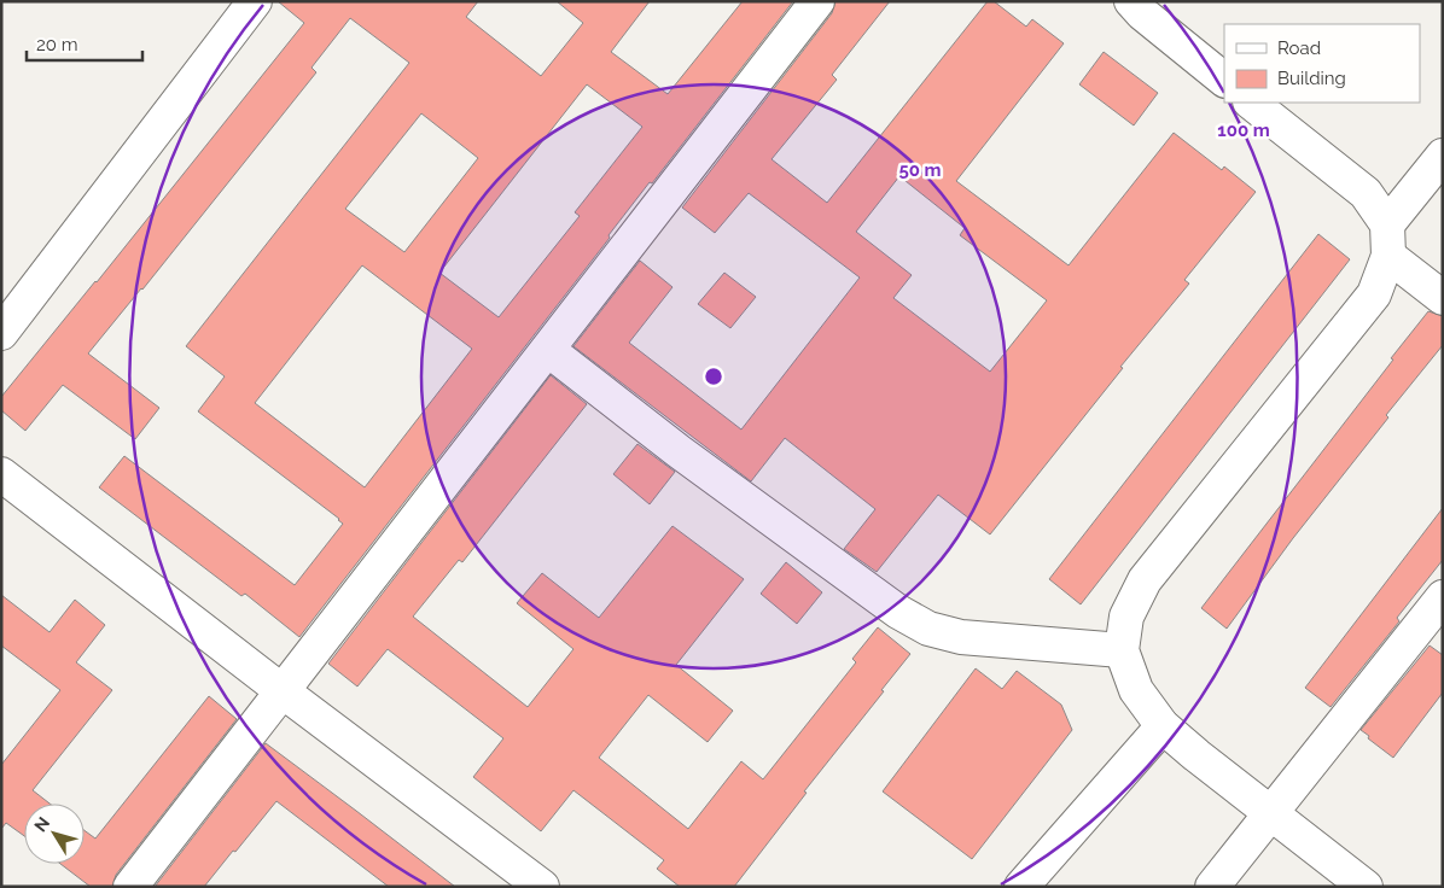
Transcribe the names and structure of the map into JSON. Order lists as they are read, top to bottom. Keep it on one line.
{"legend":["Road","Building"],"scale_bar":"20 m","north":"top left","rings":["100 m","50 m"]}
